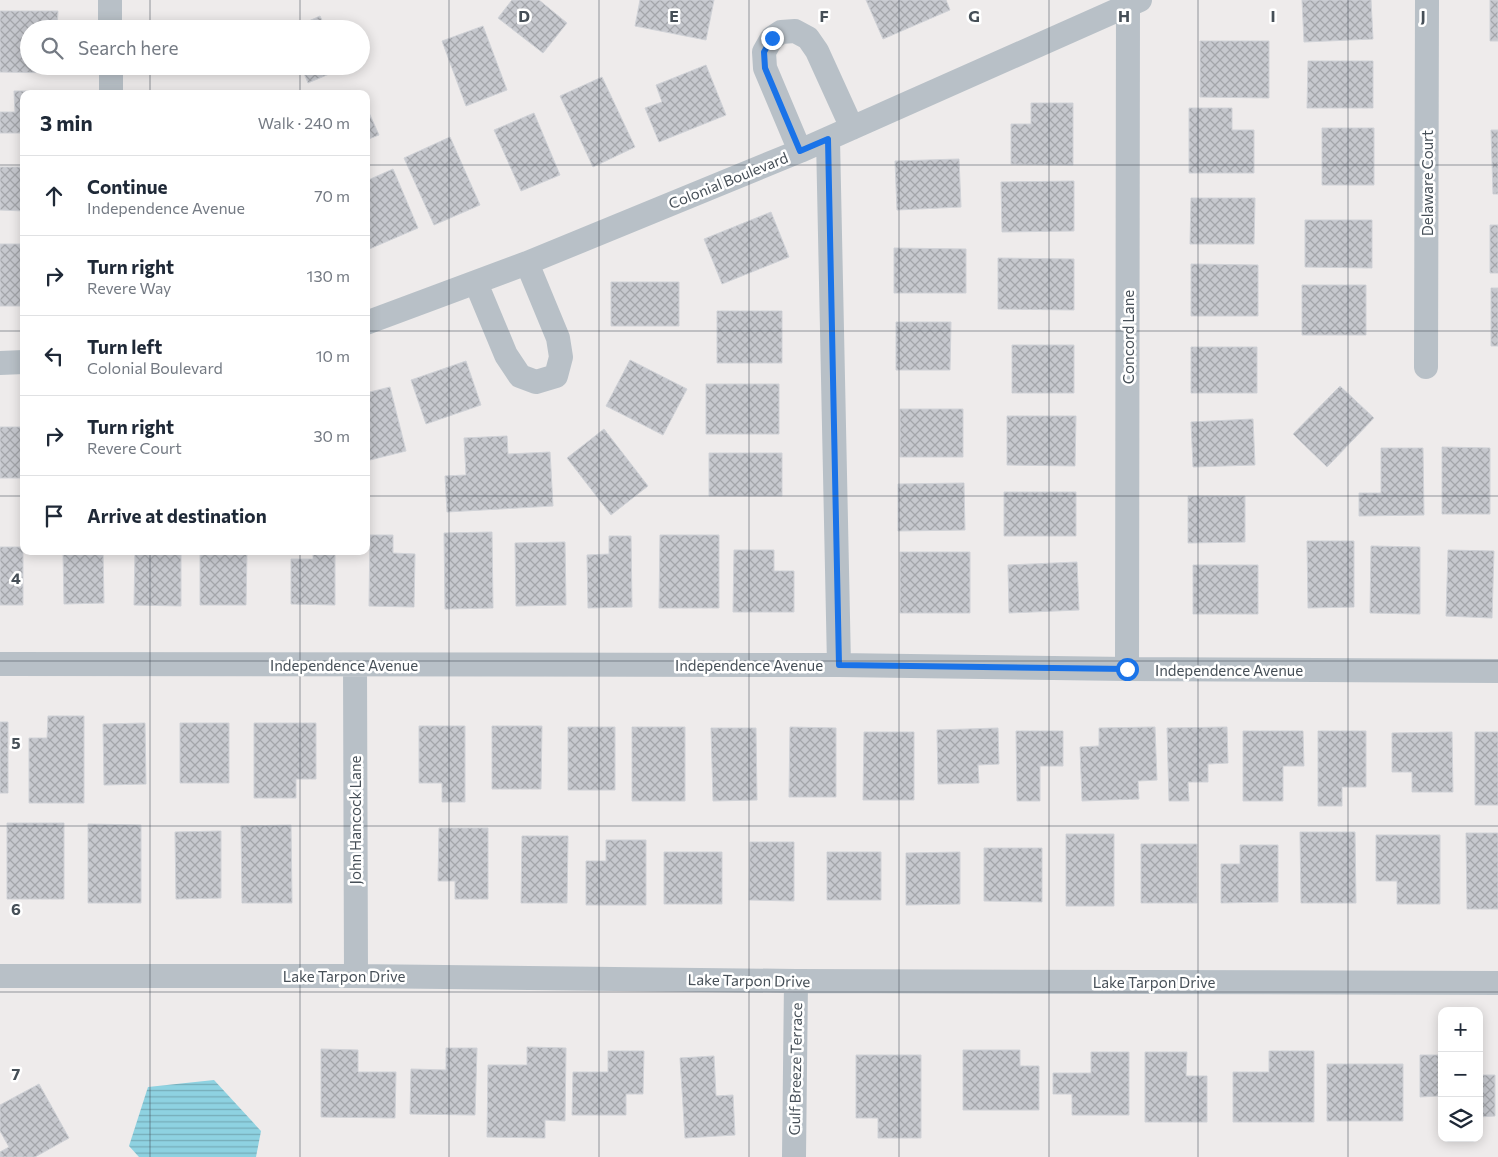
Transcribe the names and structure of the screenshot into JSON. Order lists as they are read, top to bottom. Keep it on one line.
{"streets":{"street":["Colonial Boulevard","Delaware Court","Concord Lane","Independence Avenue","John Hancock Lane","Lake Tarpon Drive","Gulf Breeze Terrace"]},"crossings":[["Colonial Boulevard","Concord Lane"],["Concord Lane","Independence Avenue"],["Independence Avenue","John Hancock Lane"],["John Hancock Lane","Lake Tarpon Drive"],["Lake Tarpon Drive","Gulf Breeze Terrace"]],"page":{"search":"Search here","heading":["3 min","Walk · 240 m"],"list":[["Continue","Independence Avenue","70 m"],["Turn right","Revere Way","130 m"],["Turn left","Colonial Boulevard","10 m"],["Turn right","Revere Court","30 m"],"Arrive at destination"],"map_buttons":["+","−"]},"grid":{"columns":["D","E","F","G","H","I","J"],"rows":["4","5","6","7"]}}
